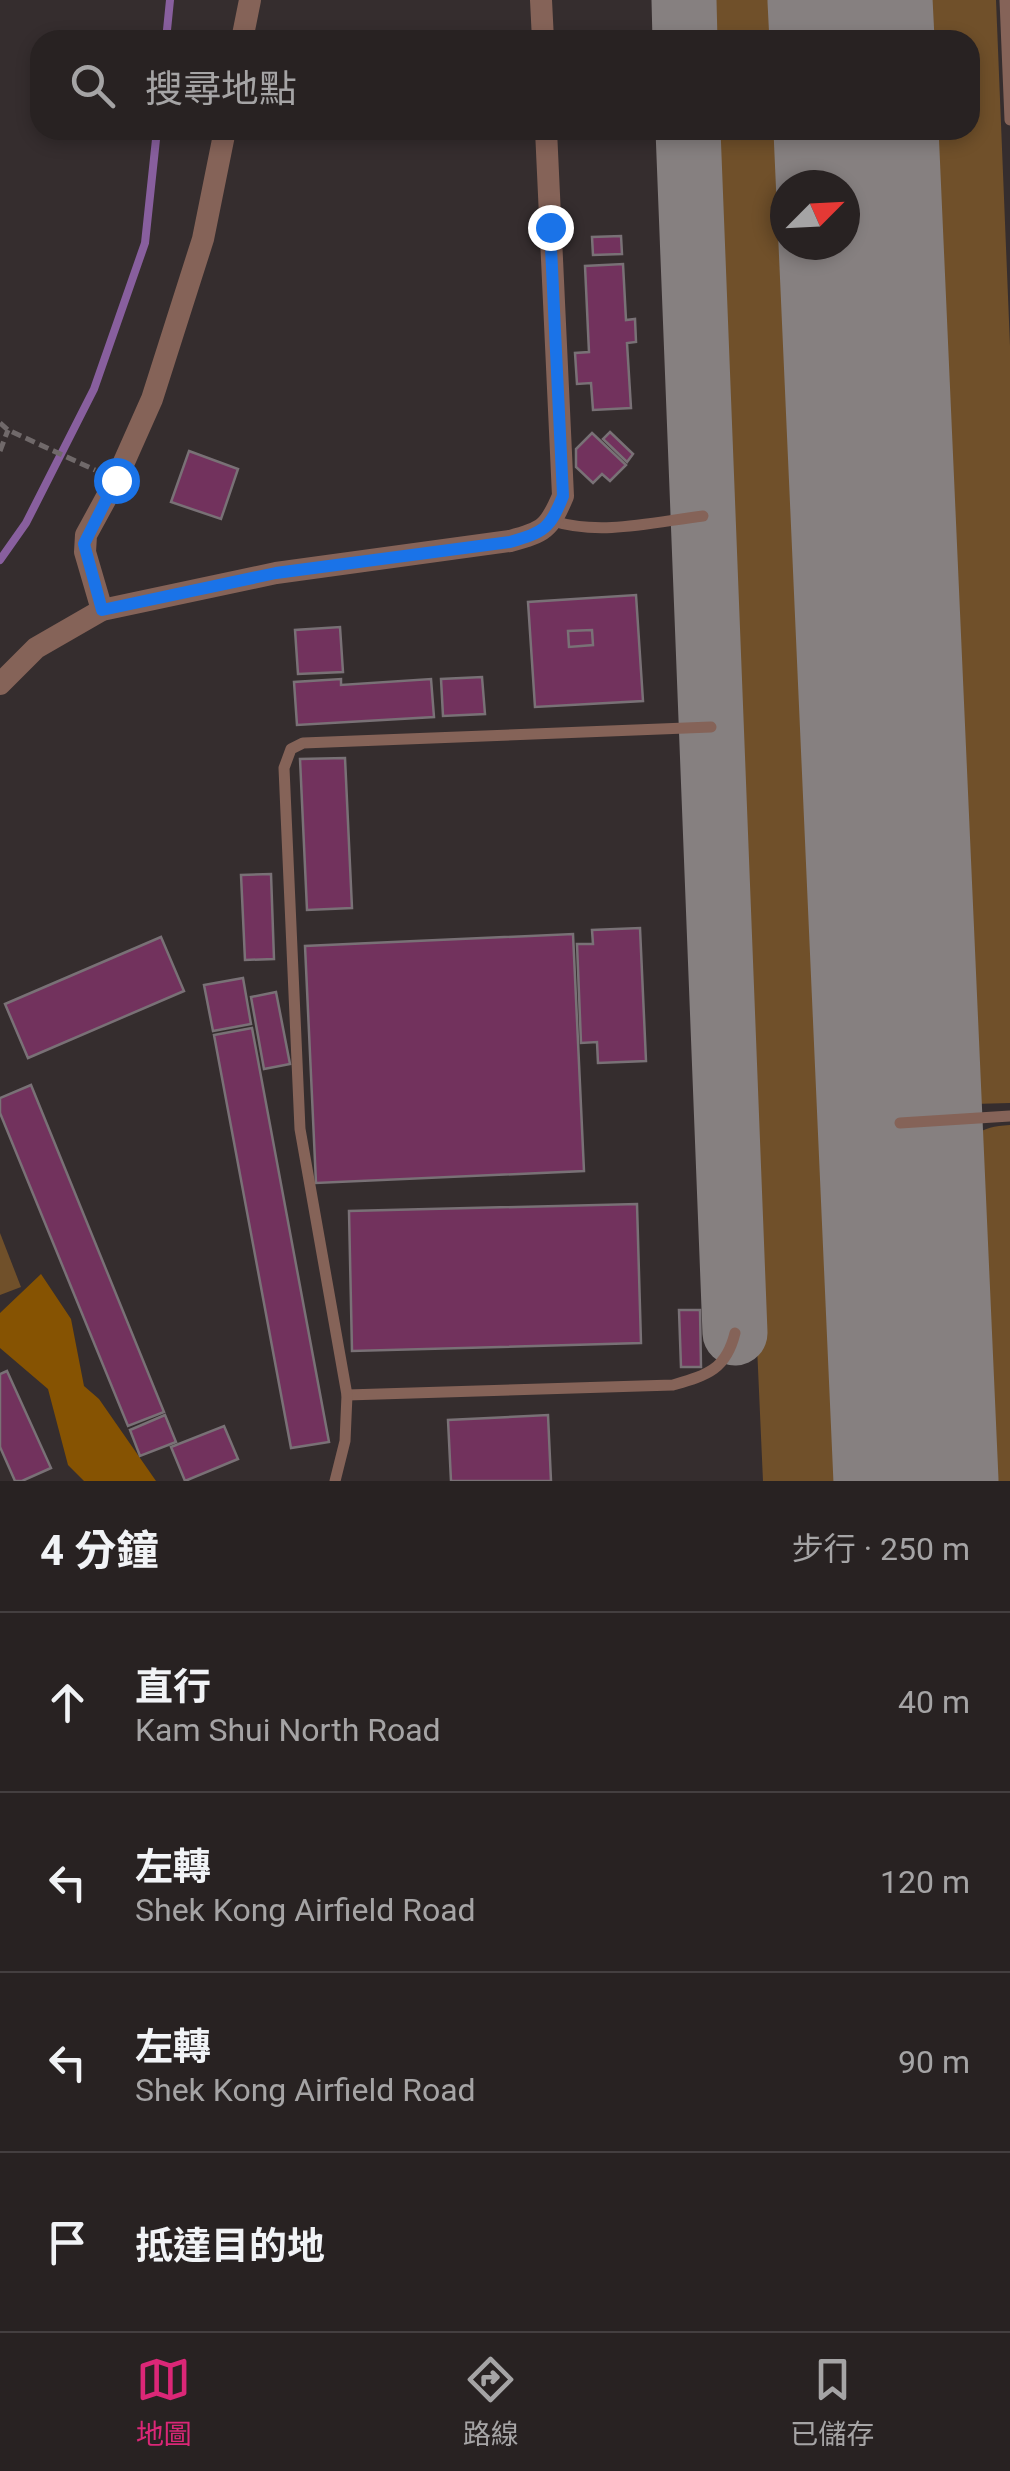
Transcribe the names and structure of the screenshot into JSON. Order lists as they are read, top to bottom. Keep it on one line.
{"north":"top right","page":{"search":"搜尋地點","heading":["4 分鐘","步行 · 250 m"],"list":[["直行","Kam Shui North Road","40 m"],["左轉","Shek Kong Airfield Road","120 m"],["左轉","Shek Kong Airfield Road","90 m"],"抵達目的地"],"nav":["地圖","路線","已儲存"]}}
